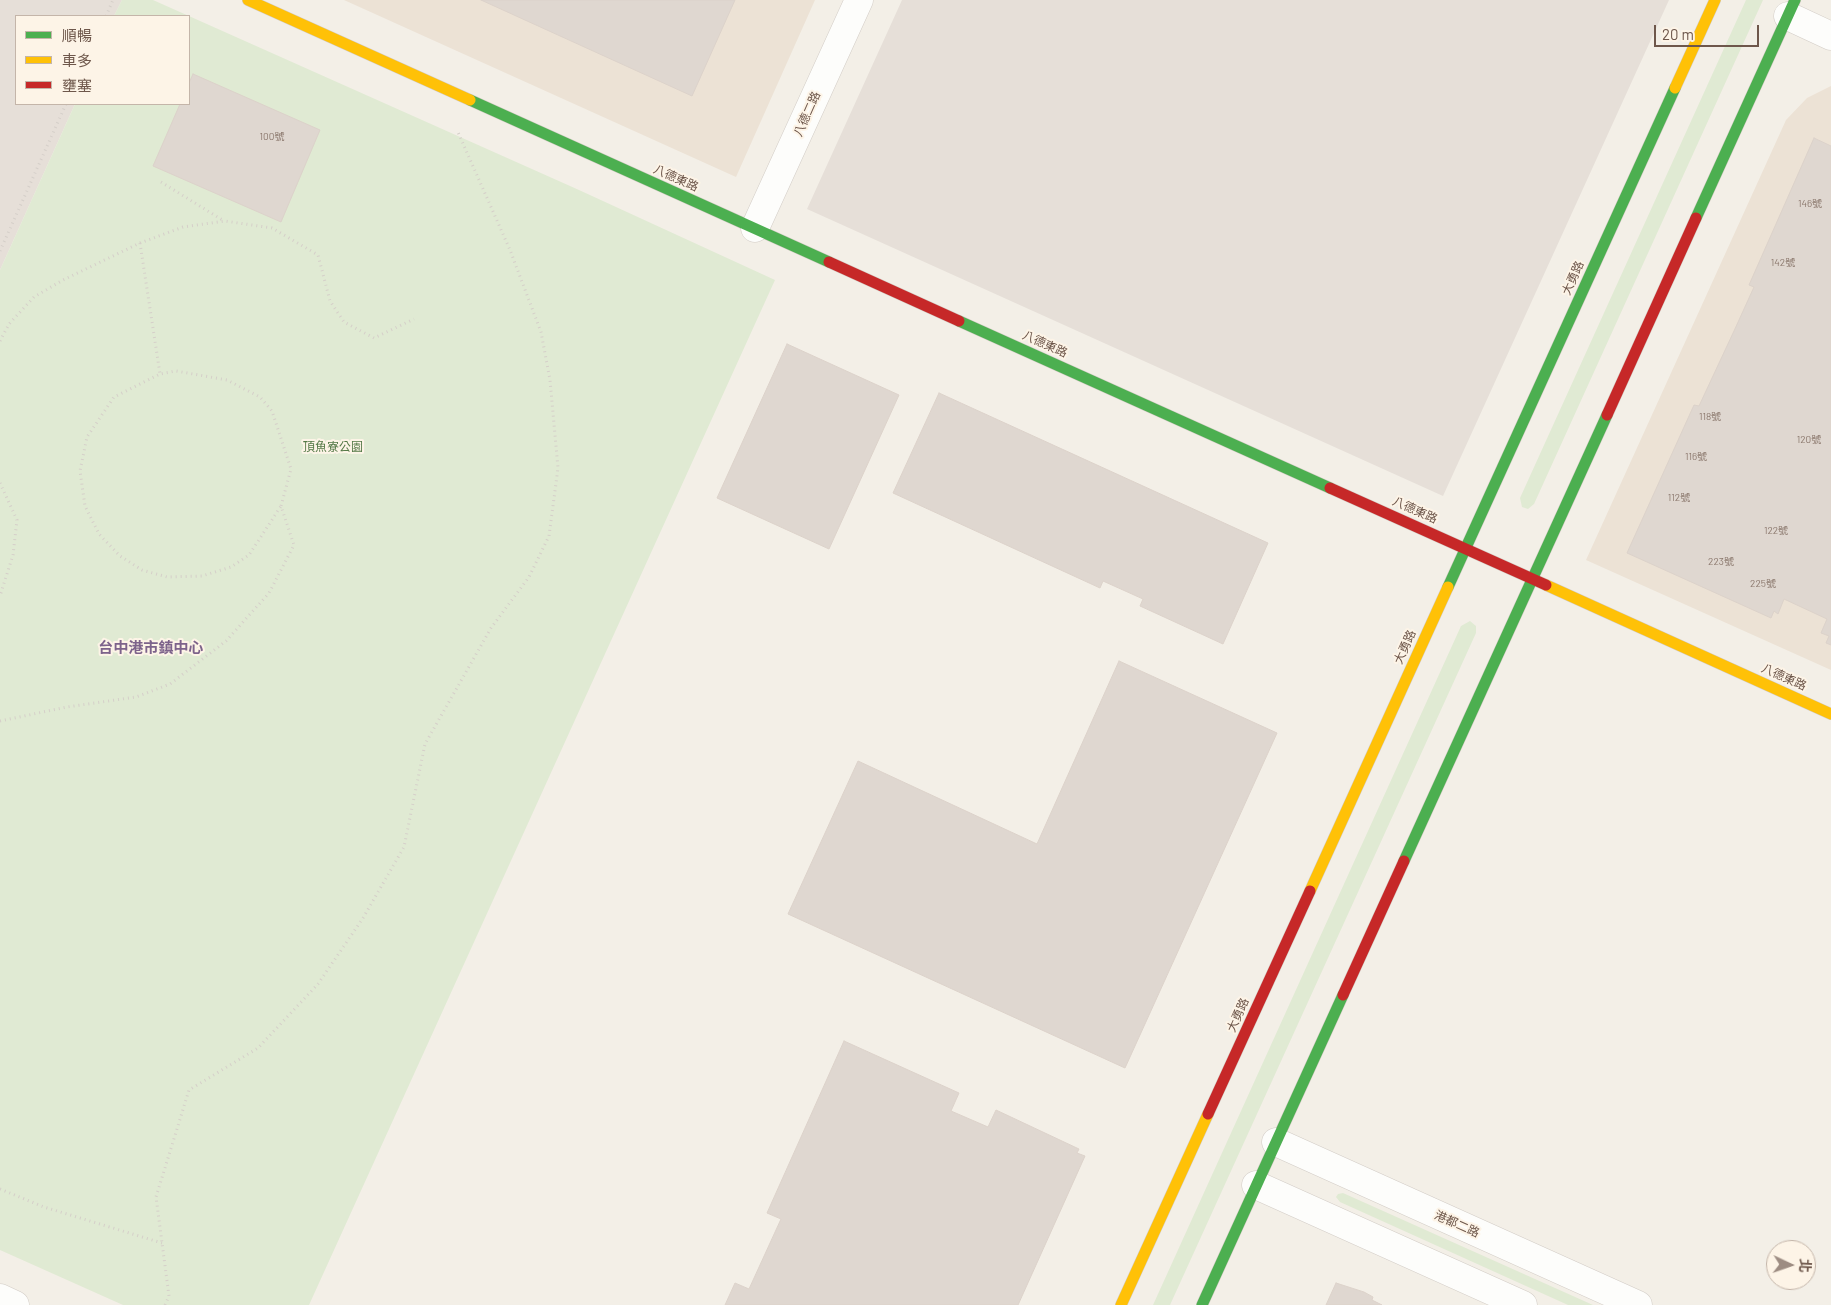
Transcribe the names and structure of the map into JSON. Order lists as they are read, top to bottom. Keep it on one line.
{"streets":{"street":["八德二路","八德東路","大勇路","港都二路"]},"crossings":[["八德二路","八德東路"],["八德東路","大勇路"]],"districts":["台中港市鎮中心"],"parks":["頂魚寮公園"],"house_numbers":["100號","146號","142號","118號","120號","116號","112號","122號","223號","225號"],"legend":["順暢","車多","壅塞"],"scale_bar":"20 m","north":"right"}
